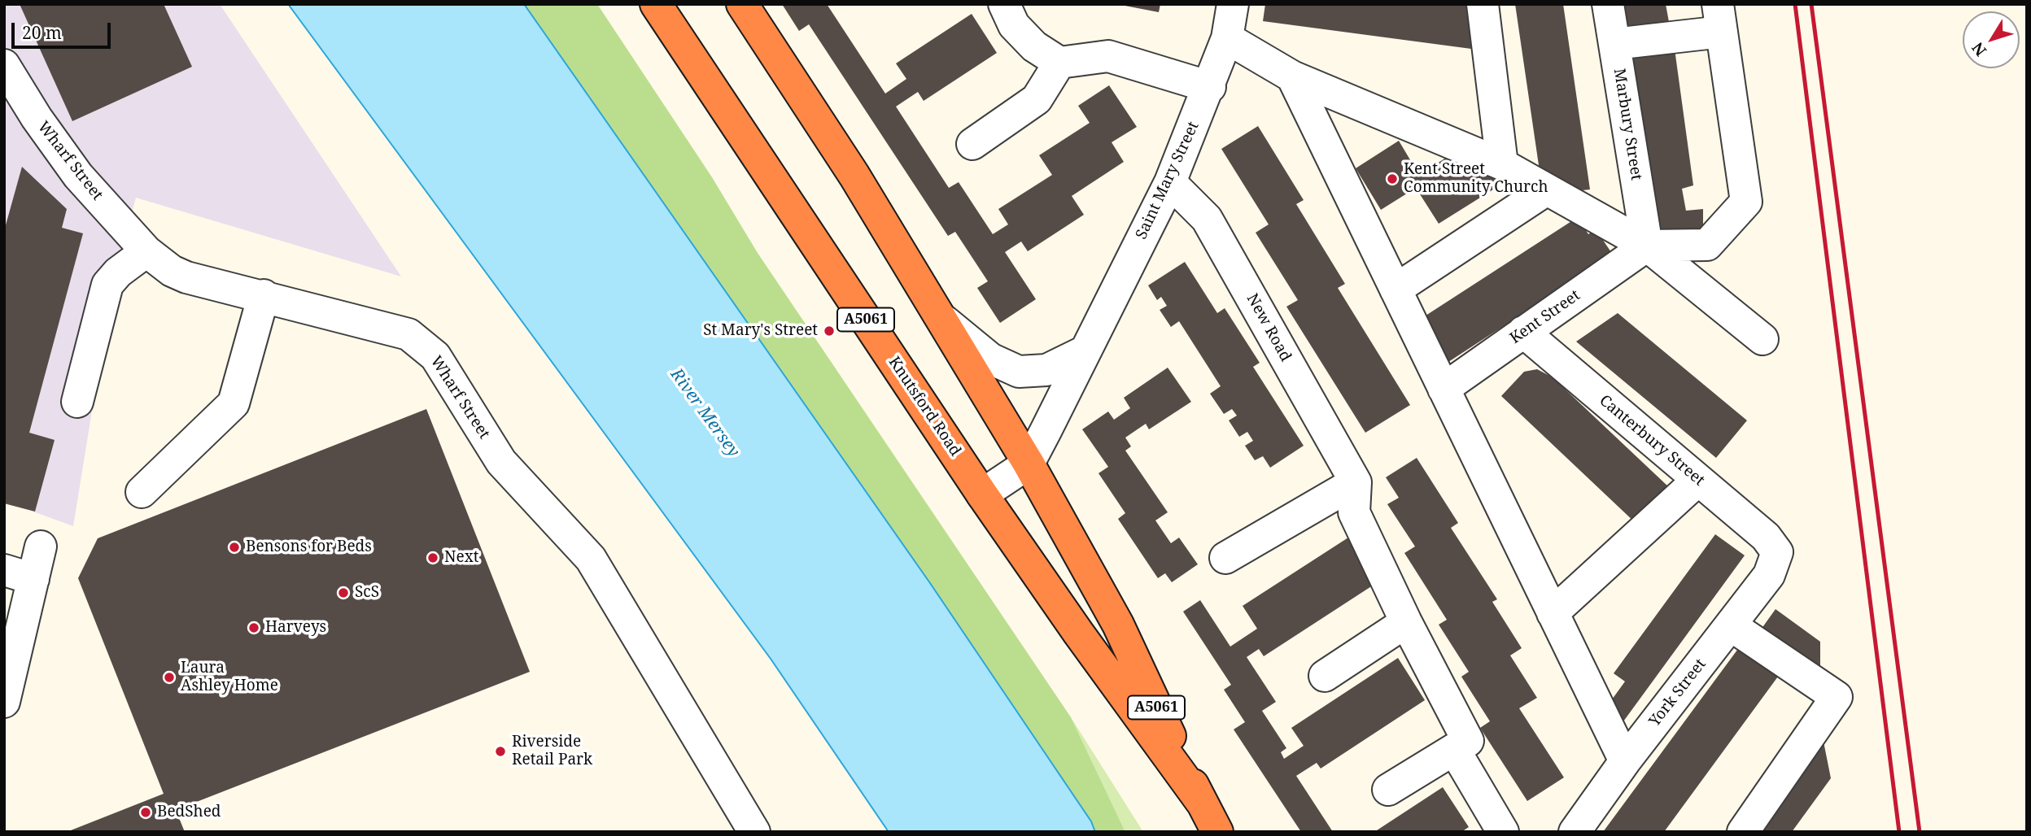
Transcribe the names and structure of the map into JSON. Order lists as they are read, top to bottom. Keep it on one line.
{"streets":{"highway":["A5061","Knutsford Road"],"street":["Marbury Street","Wharf Street","Saint Mary Street","Kent Street","New Road","Canterbury Street","York Street"]},"crossings":[["Marbury Street","Kent Street"],["Saint Mary Street","New Road"],["Saint Mary Street","Knutsford Road"],["Kent Street","Canterbury Street"],["Canterbury Street","York Street"]],"water":["River Mersey"],"places":["Kent Street Community Church","St Mary's Street","Bensons for Beds","Next","ScS","Harveys","Laura Ashley Home","Riverside Retail Park","BedShed"],"scale_bar":"20 m","north":"bottom left"}
